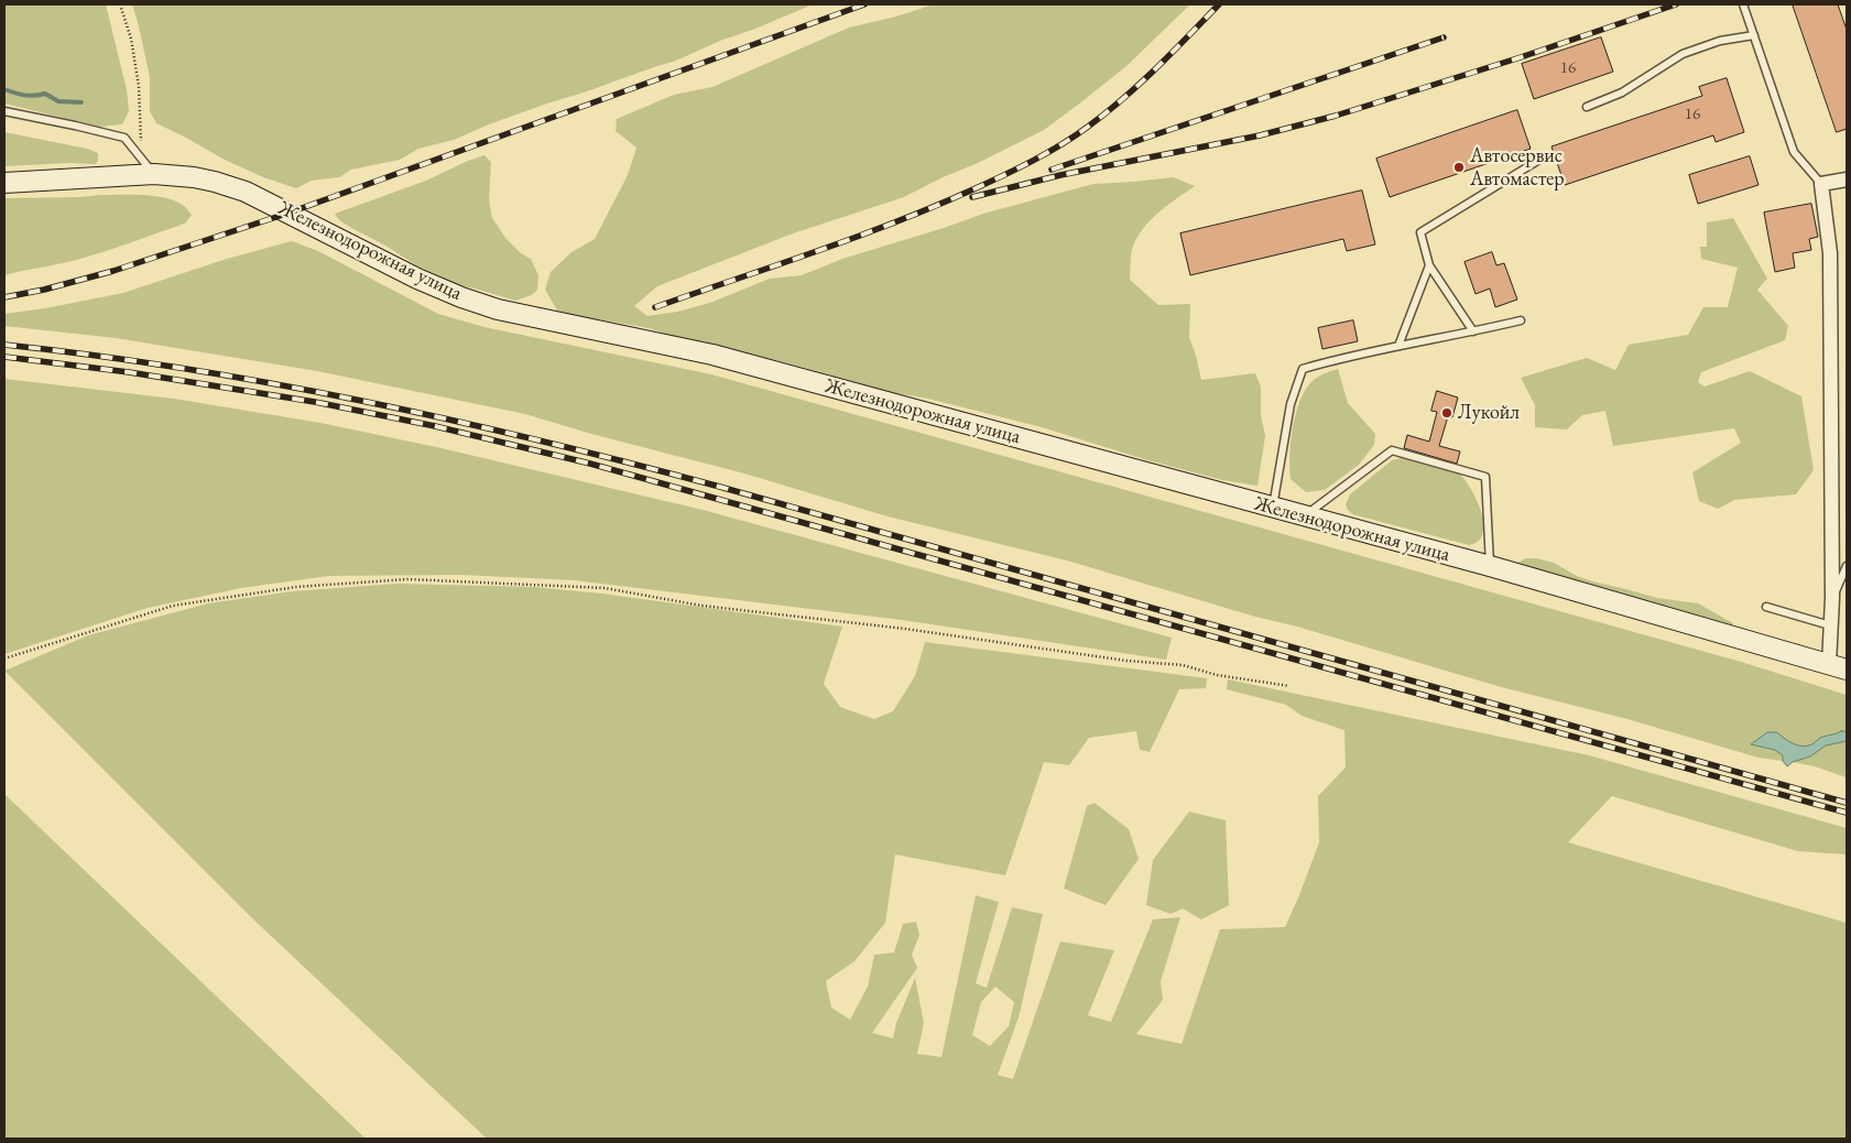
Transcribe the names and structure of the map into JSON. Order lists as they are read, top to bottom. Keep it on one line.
{"streets":{"main road":["Железнодорожная улица"]},"places":["Автосервис Автомастер","Лукойл"],"house_numbers":["16","16"]}
